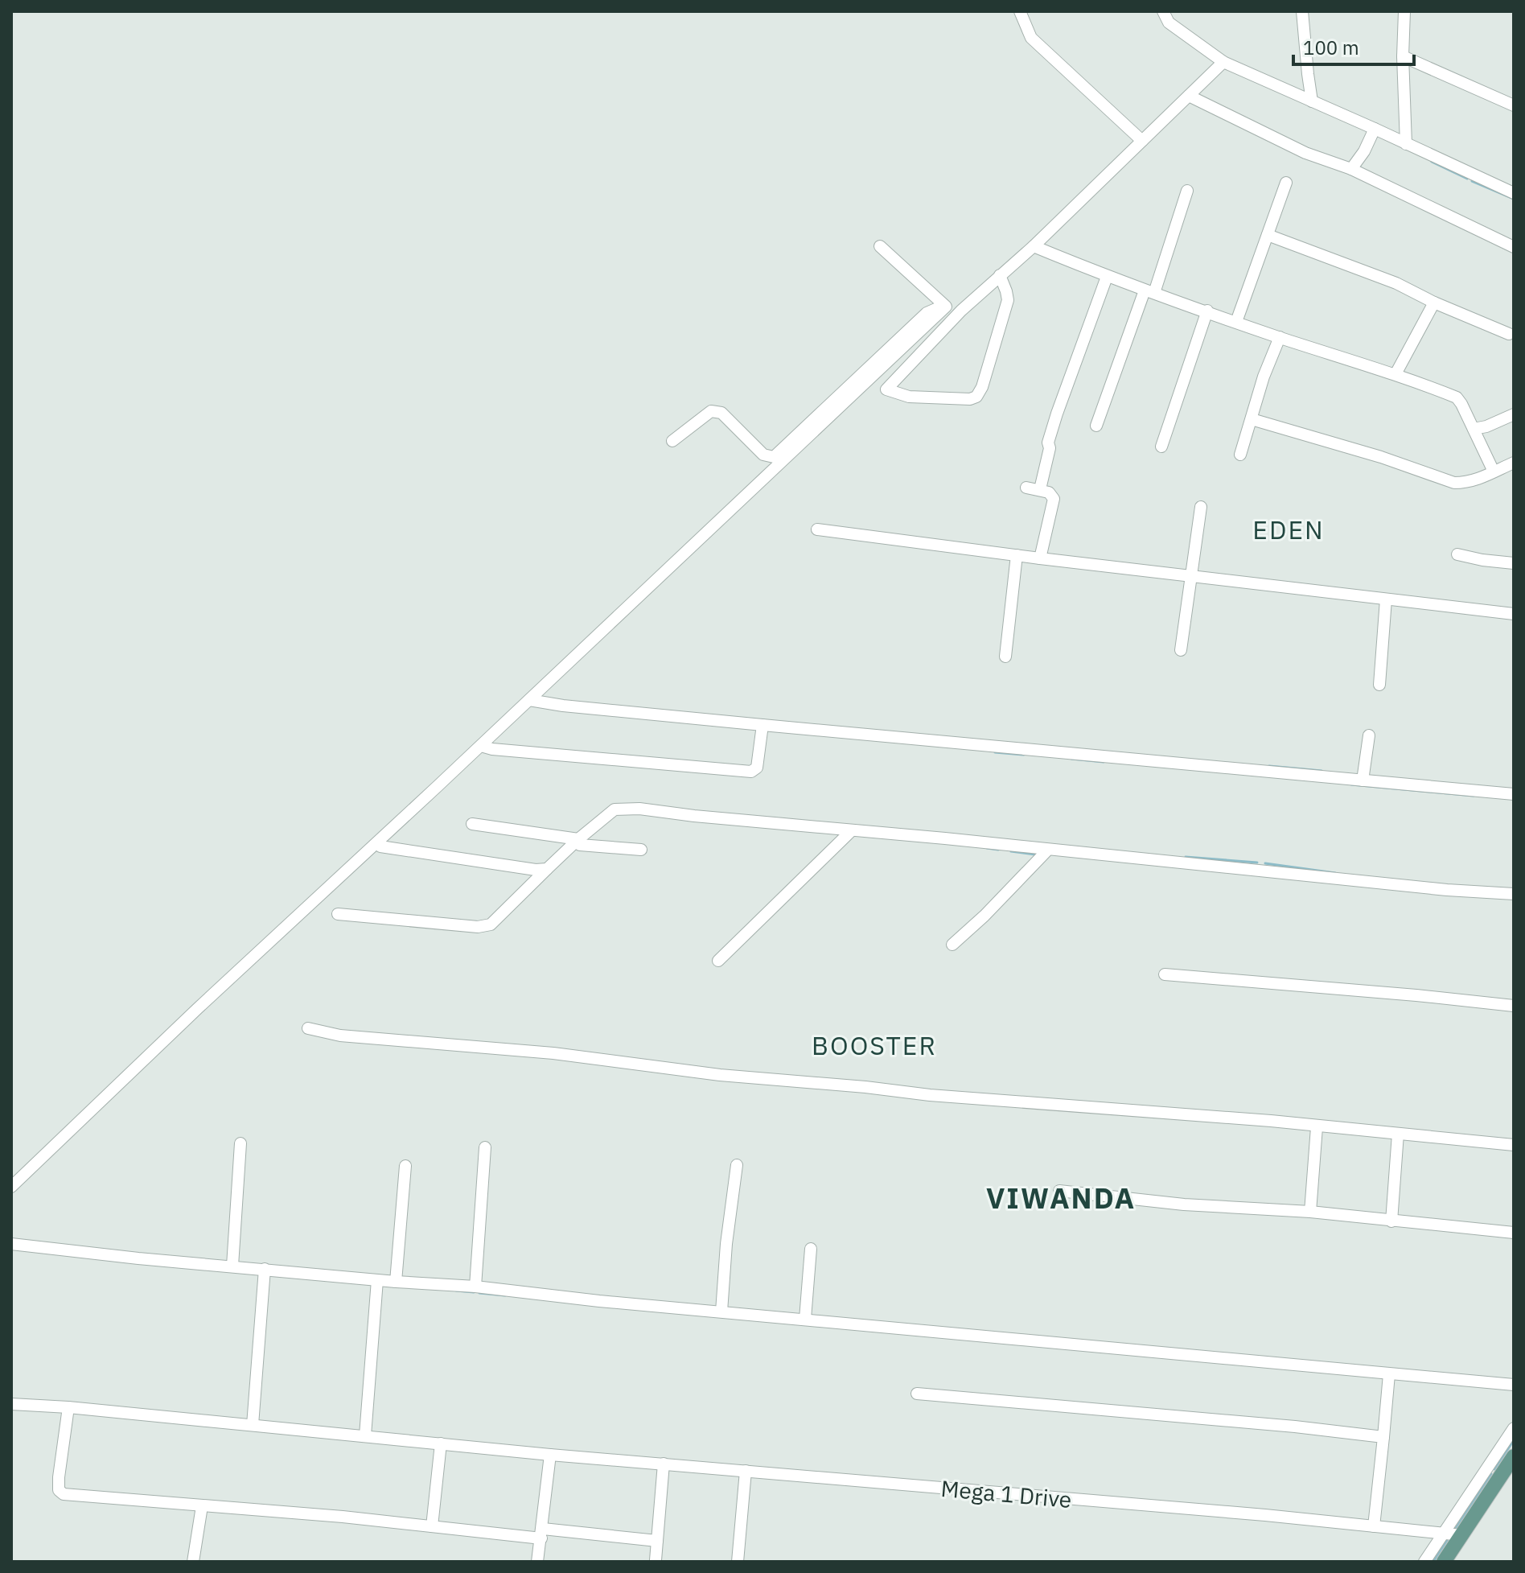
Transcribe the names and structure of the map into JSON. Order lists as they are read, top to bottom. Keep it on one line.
{"streets":{"street":["Mega 1 Drive"]},"districts":["EDEN","BOOSTER","VIWANDA"],"scale_bar":"100 m"}
